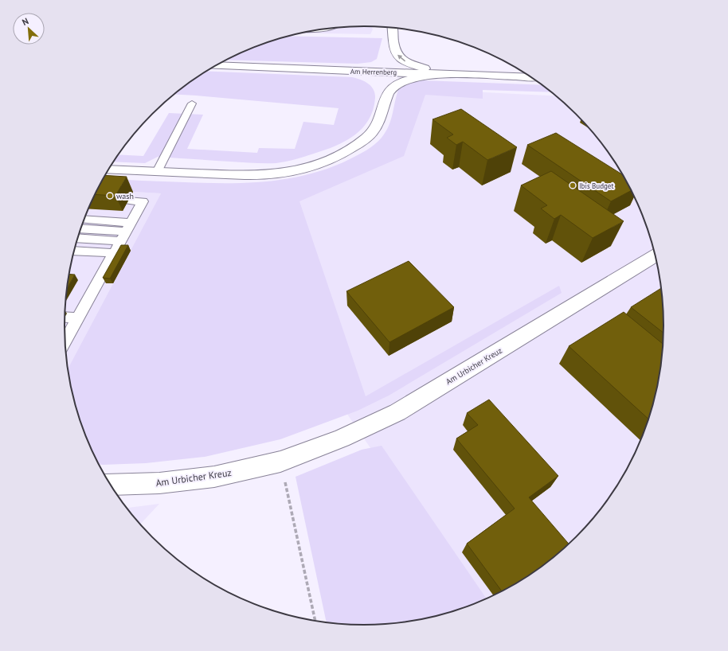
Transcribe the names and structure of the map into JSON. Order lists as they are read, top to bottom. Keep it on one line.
{"streets":{"main road":["Am Herrenberg","Am Urbicher Kreuz"]},"places":["Ibis Budget","wash"],"north":"top left"}
